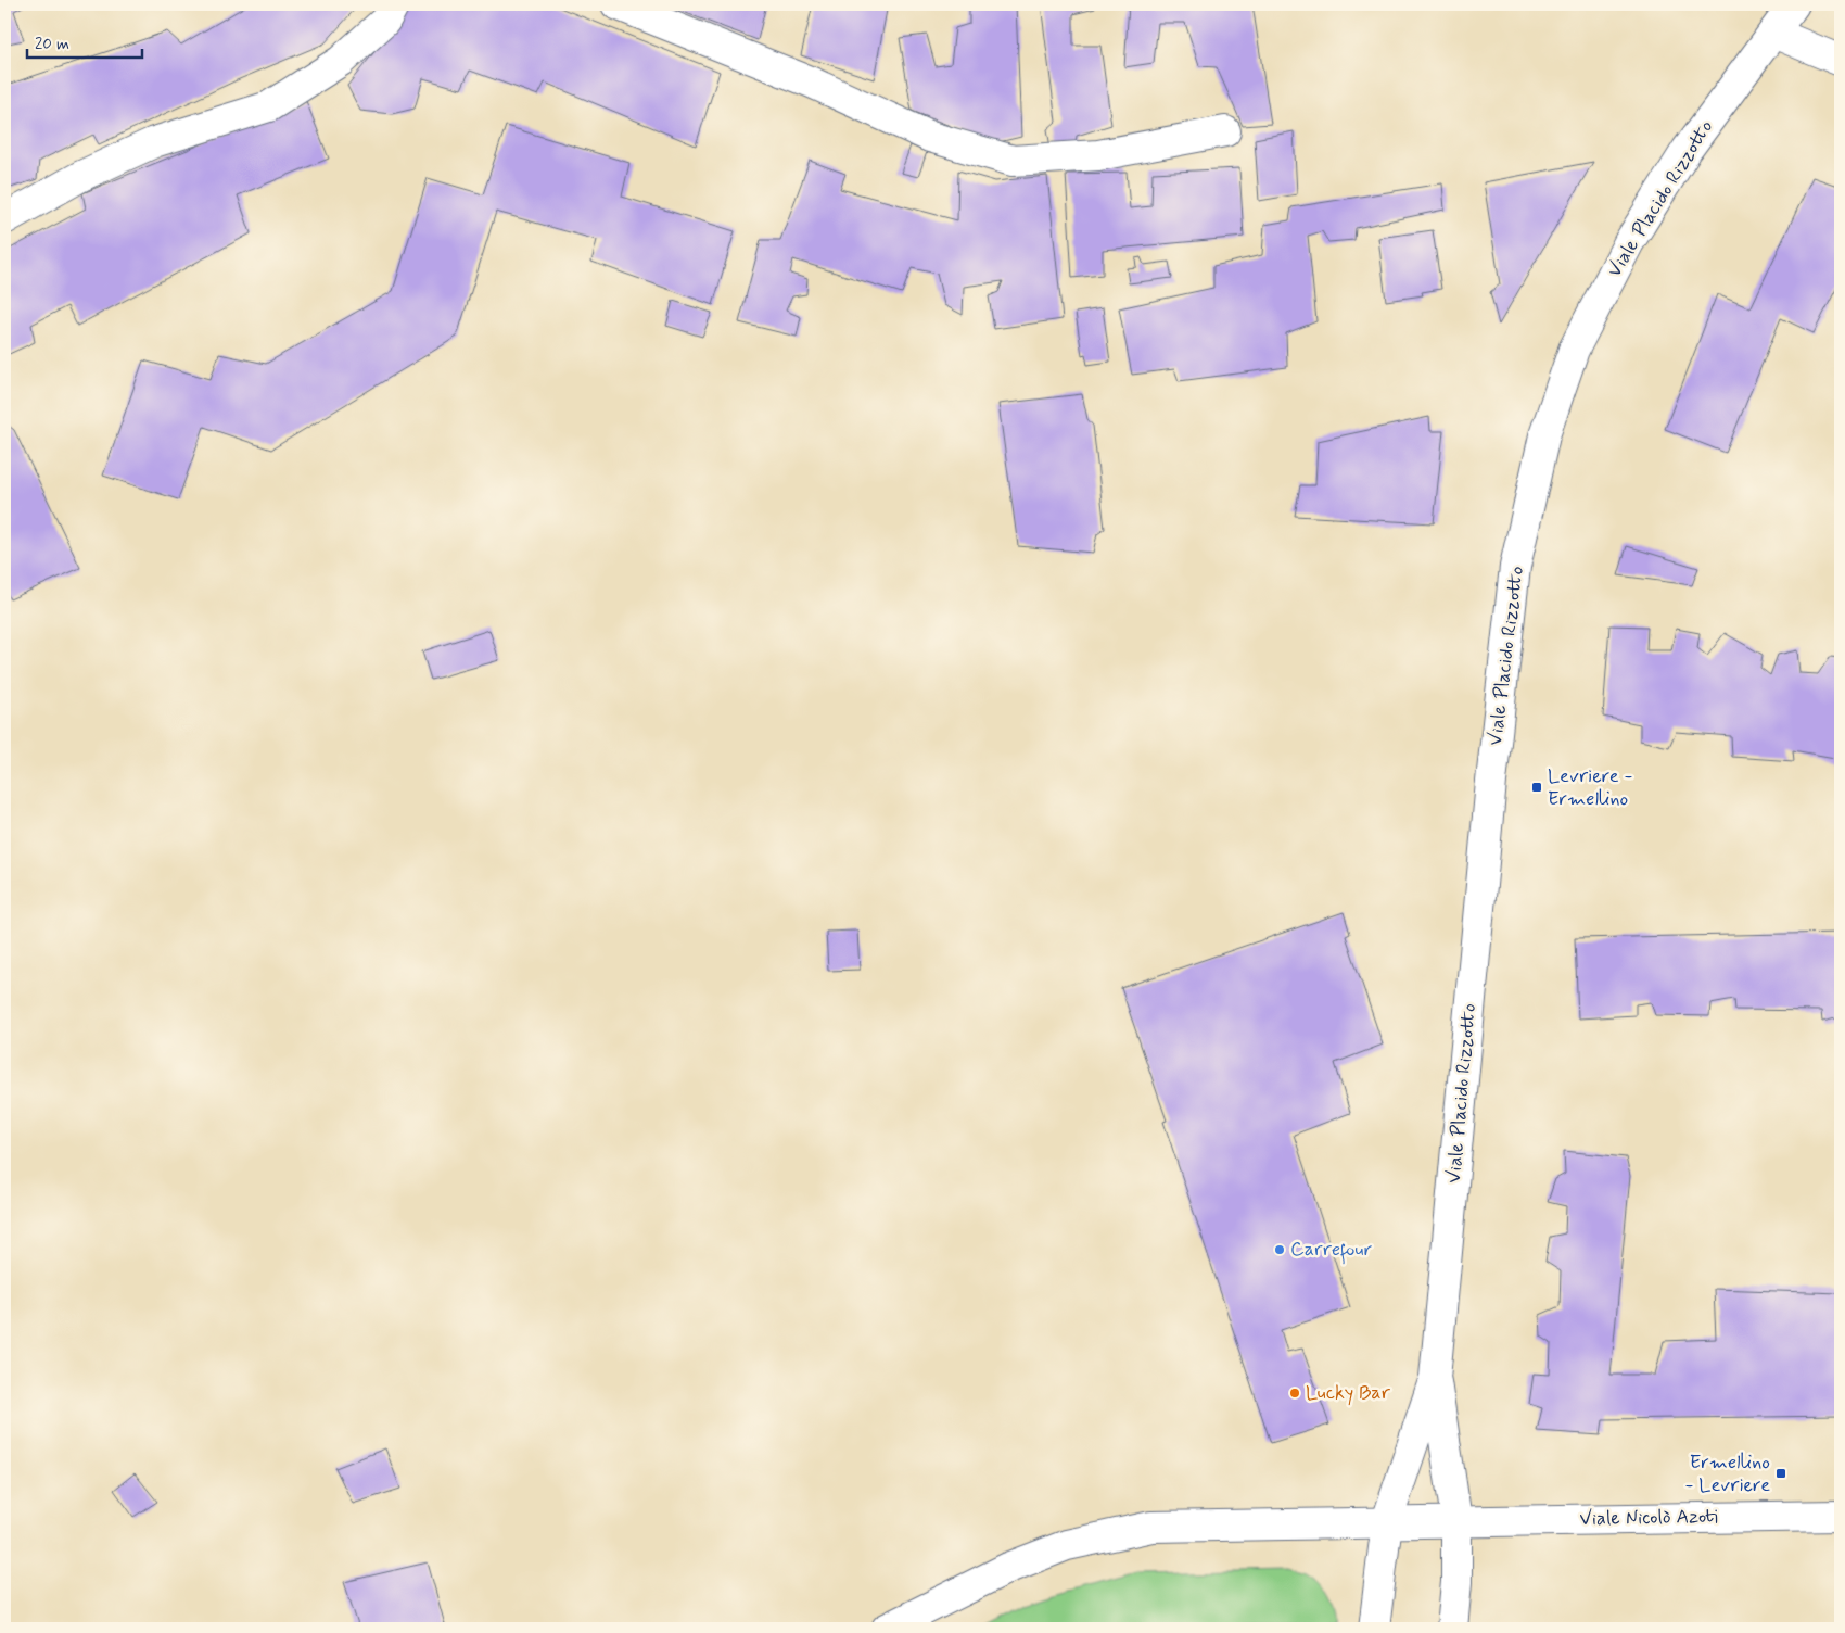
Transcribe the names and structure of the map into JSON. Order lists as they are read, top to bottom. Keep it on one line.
{"streets":{"street":["Viale Placido Rizzotto","Viale Nicolò Azoti"]},"places":{"transit":["Levriere - Ermellino","Ermellino - Levriere"],"other":["Carrefour","Lucky Bar"]},"scale_bar":"20 m"}
